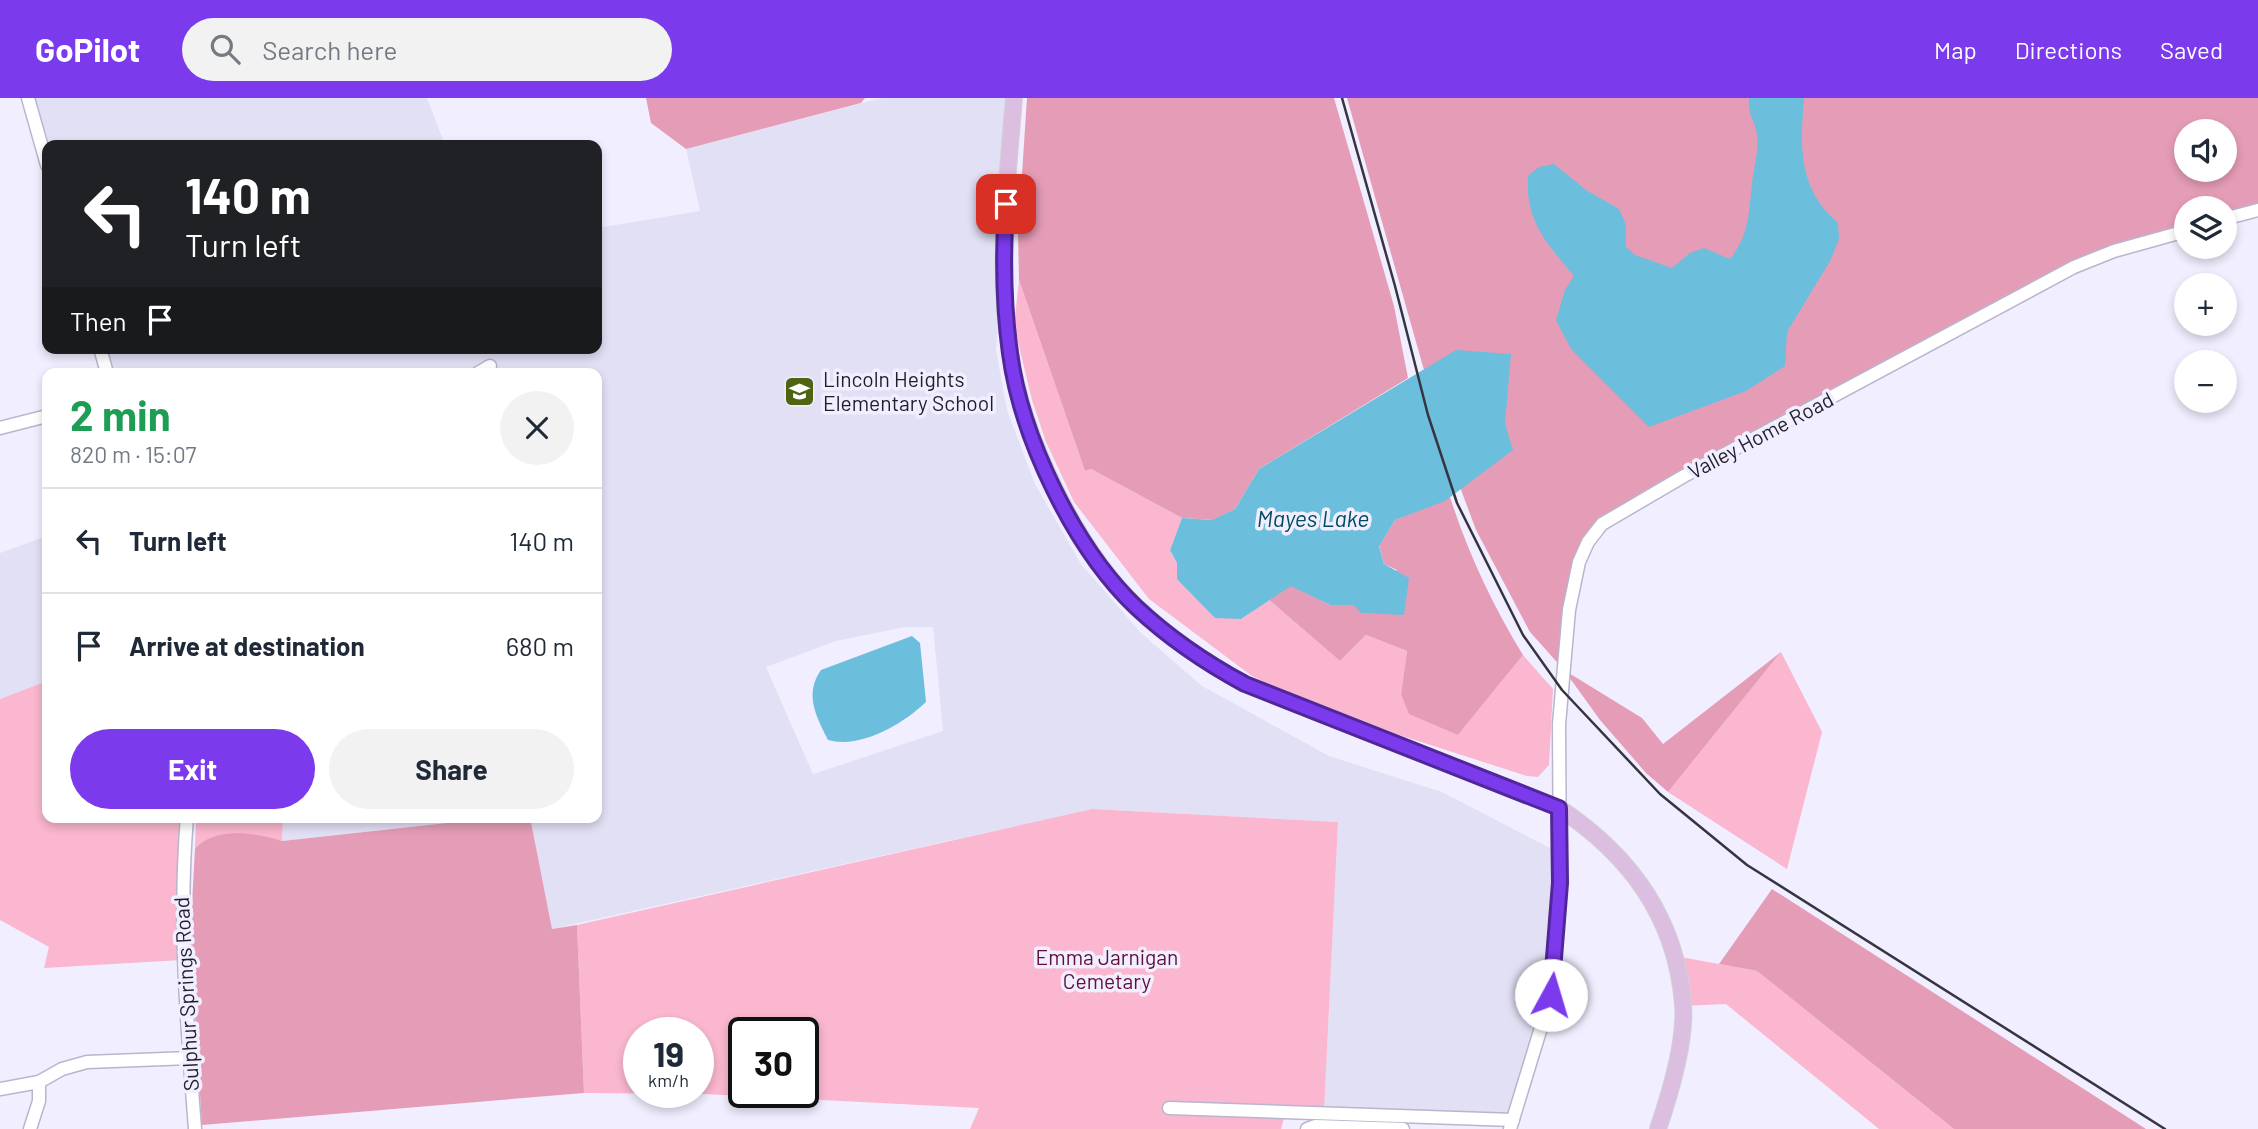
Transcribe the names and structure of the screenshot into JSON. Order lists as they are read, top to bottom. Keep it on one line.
{"streets":{"street":["Valley Home Road","Sulphur Springs Road"]},"water":["Mayes Lake"],"parks":["Emma Jarnigan Cemetary"],"places":{"school or university":["Lincoln Heights Elementary School"]},"page":{"header":"GoPilot","search":"Search here","nav":["Map","Directions","Saved"],"map_buttons":["+","−"],"turn":["140 m","Turn left"],"then":"Then","heading":["2 min","820 m · 15:07"],"list":[{"name":"Turn left","value":"140 m"},{"name":"Arrive at destination","value":"680 m"}],"buttons":["Exit","Share"],"speed":"19 km/h","limit":"30"}}
